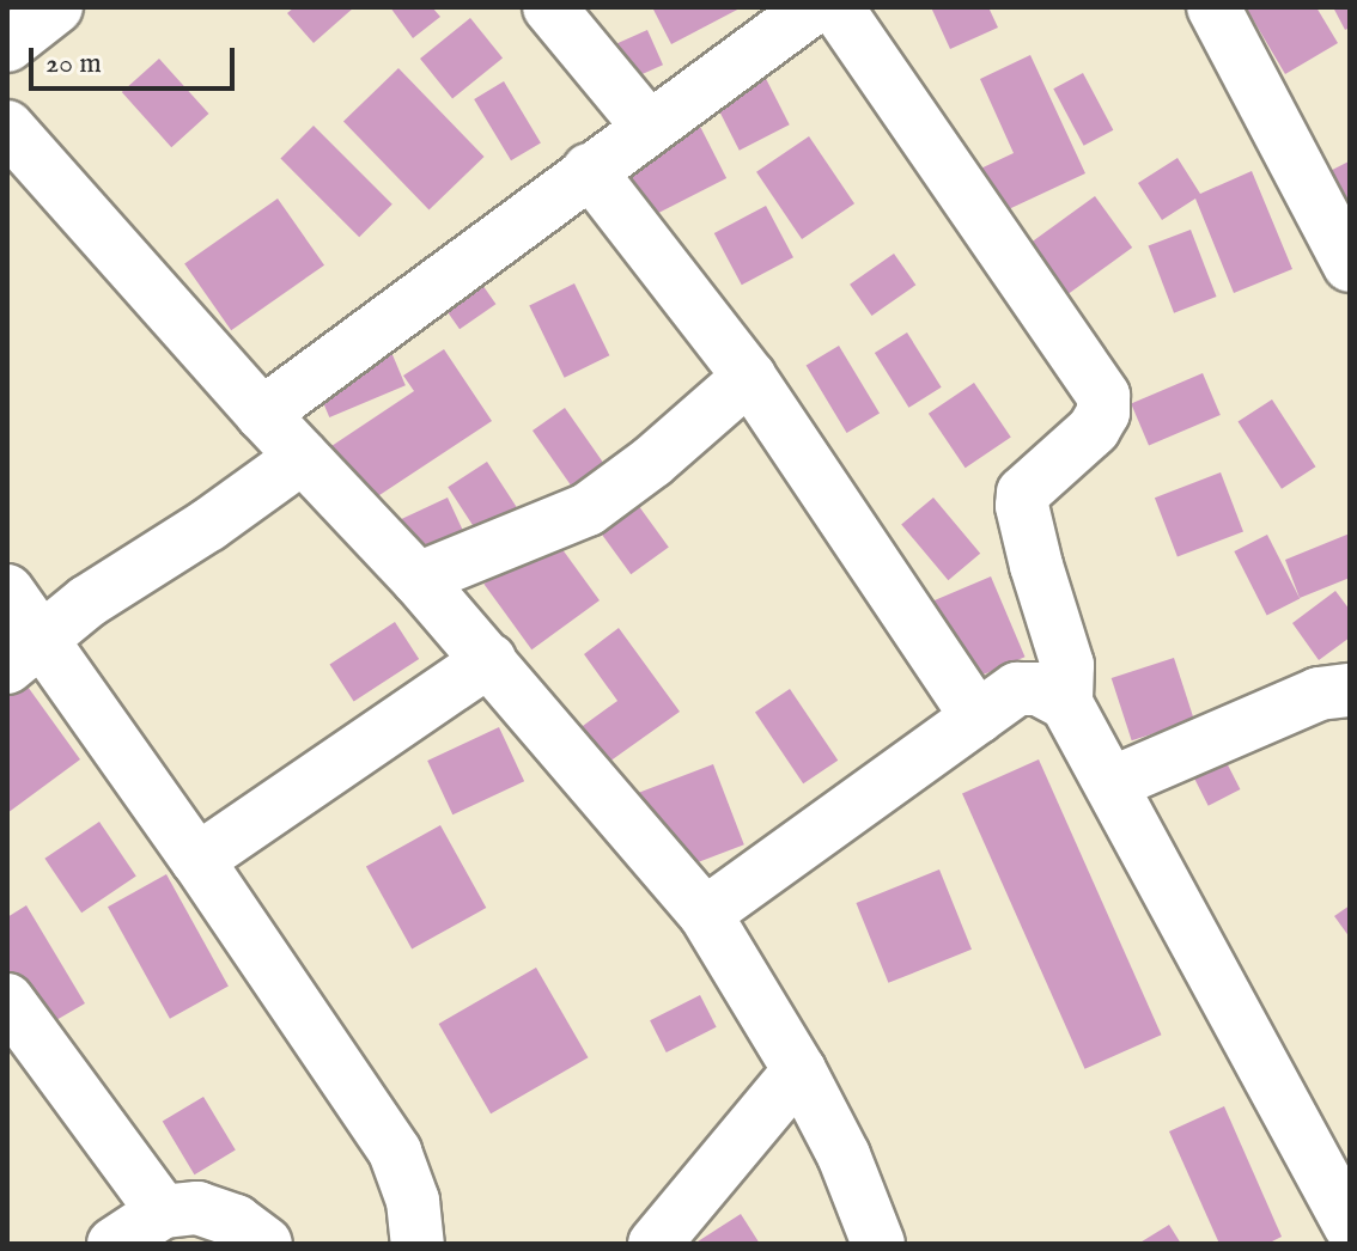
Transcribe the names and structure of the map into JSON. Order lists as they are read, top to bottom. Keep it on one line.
{"scale_bar":"20 m"}
